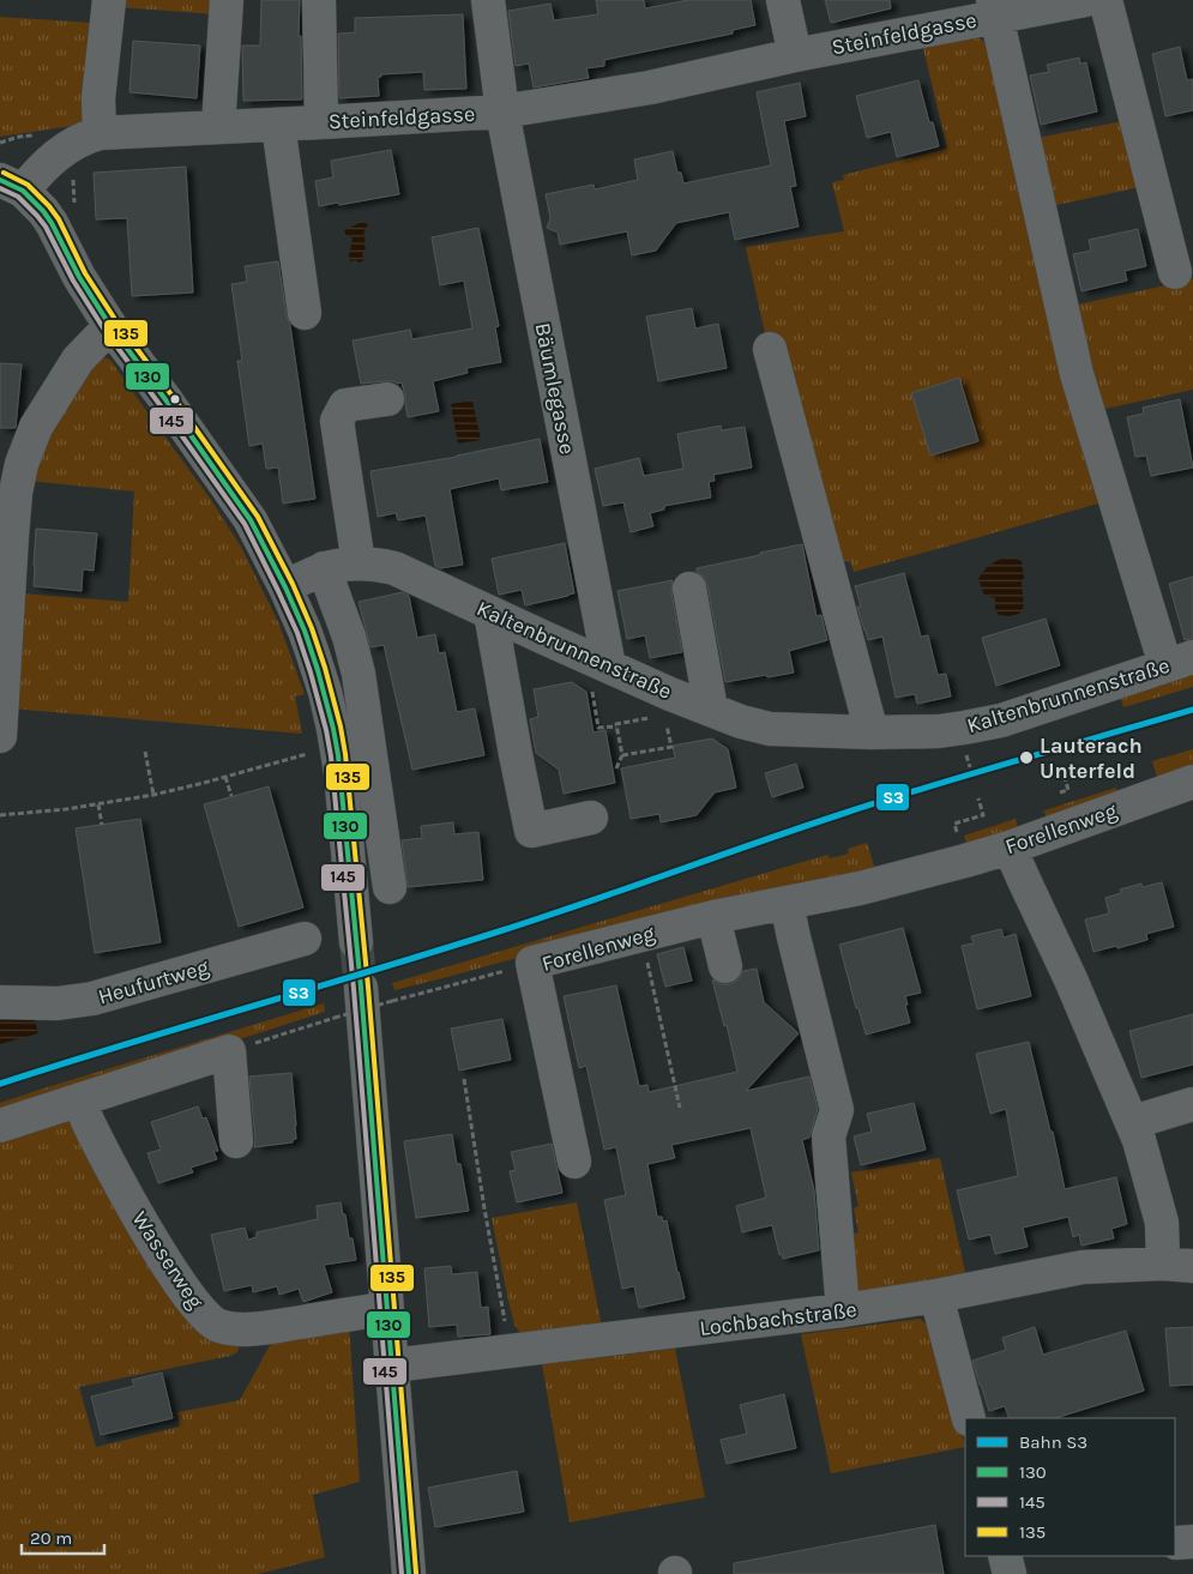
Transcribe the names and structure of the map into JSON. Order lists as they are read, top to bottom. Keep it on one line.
{"streets":{"street":["Steinfeldgasse","Bäumlegasse","Kaltenbrunnenstraße","Forellenweg","Heufurtweg","Wasserweg","Lochbachstraße"]},"crossings":[["Steinfeldgasse","Bäumlegasse"],["Bäumlegasse","Kaltenbrunnenstraße"],["Forellenweg","Lochbachstraße"]],"places":["Lauterach Unterfeld"],"lines":["transit line 135","transit line 130","transit line 145","rail line S3"],"legend":["Bahn S3","130","145","135"],"scale_bar":"20 m"}
